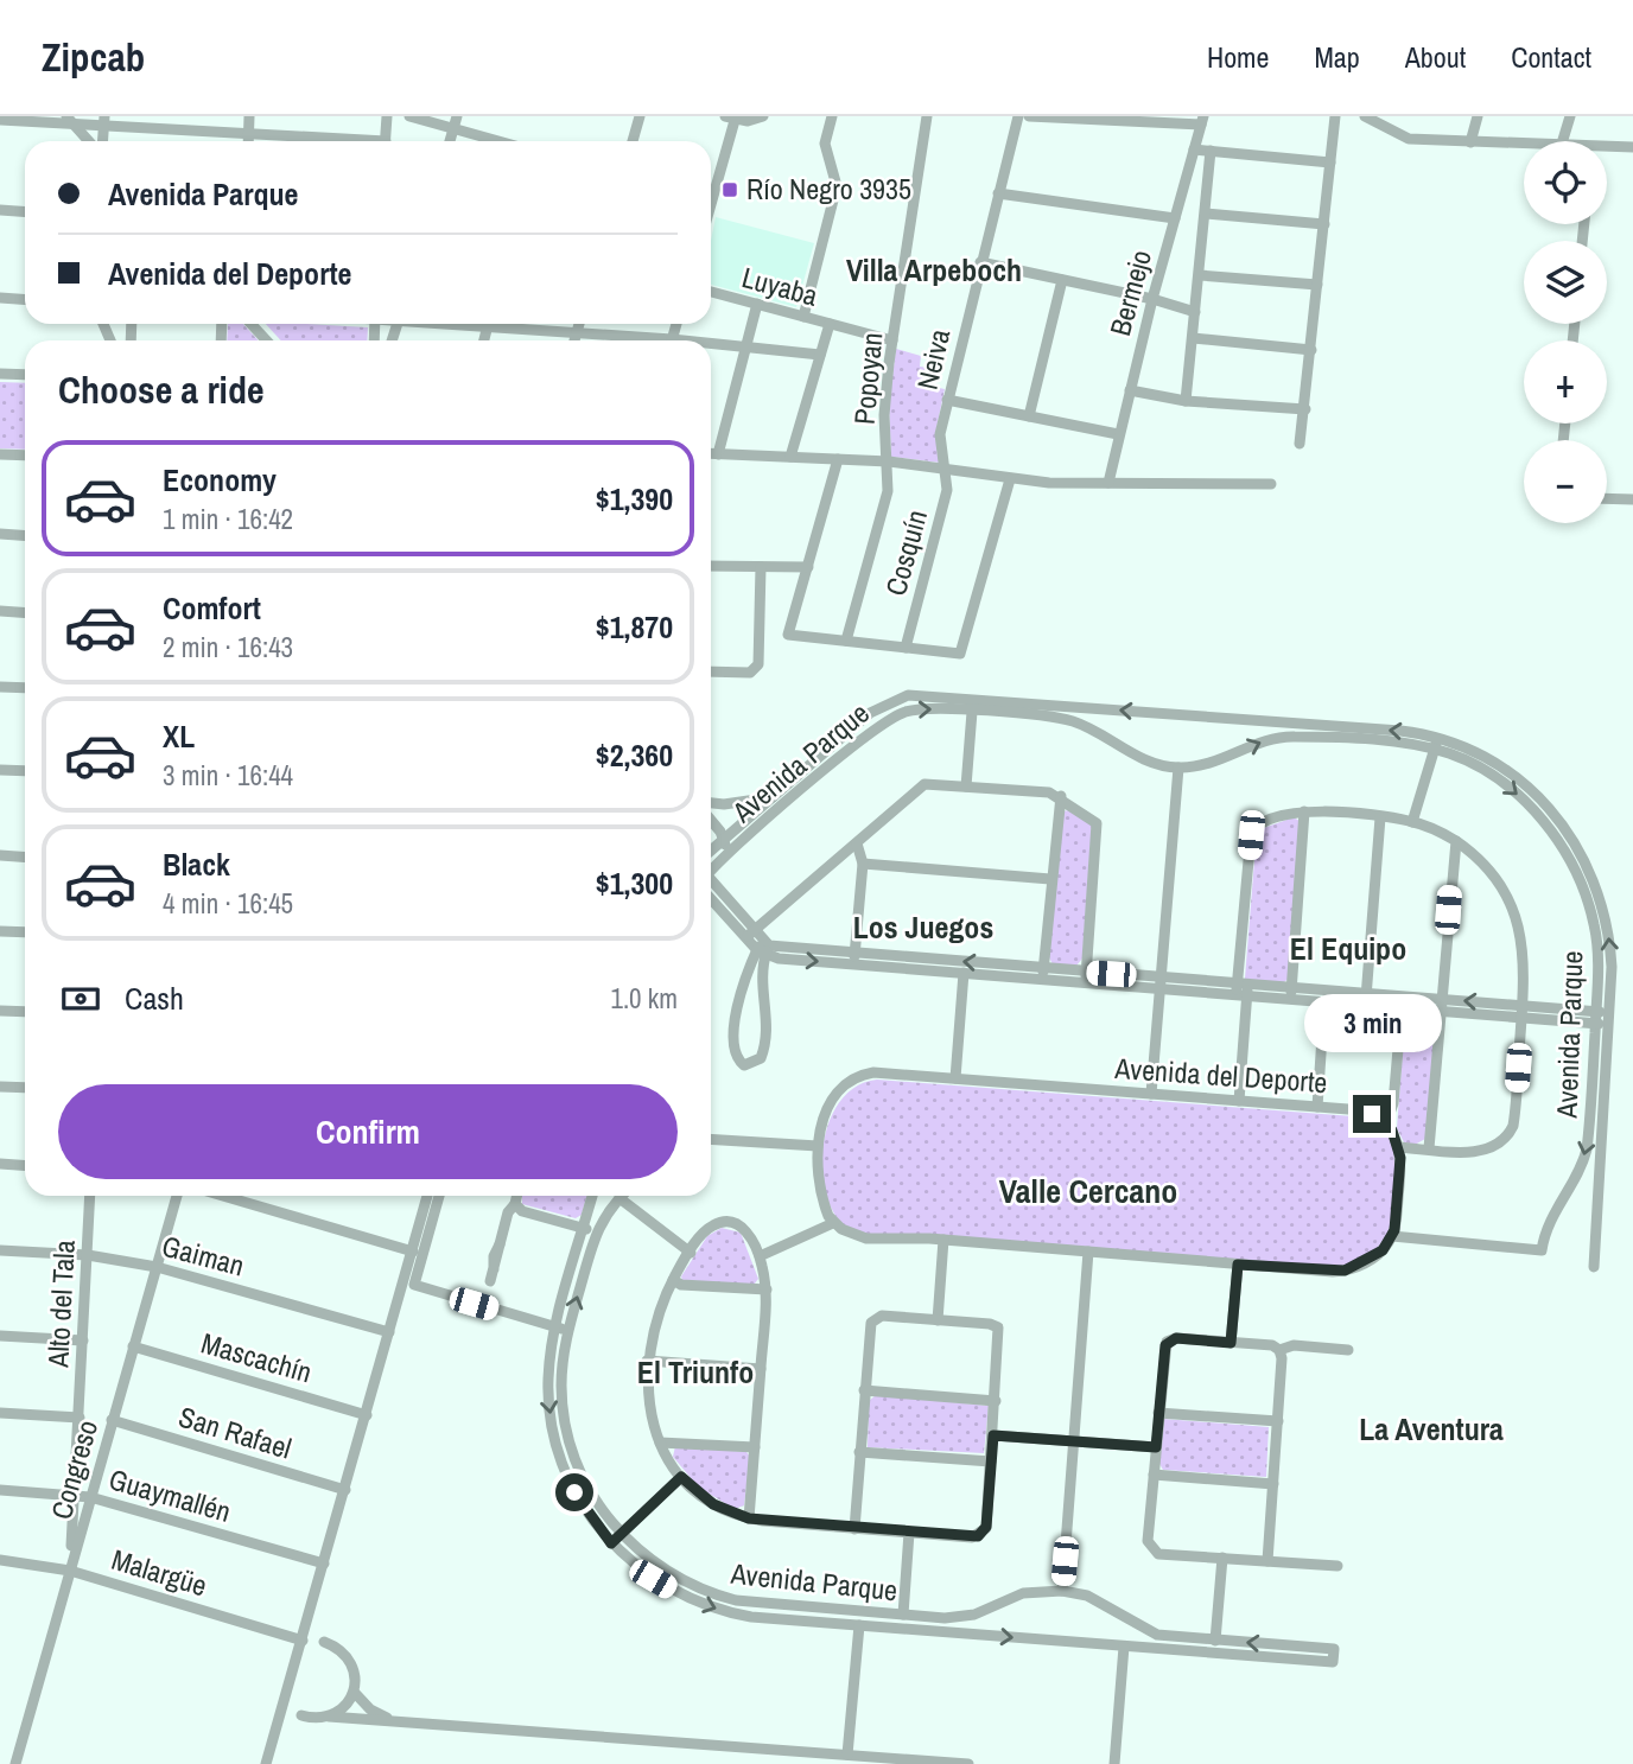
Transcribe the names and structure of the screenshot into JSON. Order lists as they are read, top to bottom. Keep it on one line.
{"streets":{"street":["Luyaba","Bermejo","Neiva","Popoyan","Cosquín","Avenida Parque","Avenida del Deporte","Gaiman","Alto del Tala","Mascachín","San Rafael","Congreso","Guaymallén","Malargüe"]},"crossings":[["Luyaba","Popoyan"],["Neiva","Cosquín"],["Gaiman","Alto del Tala"],["Gaiman","Congreso"],["Alto del Tala","Congreso"],["Alto del Tala","Guaymallén"],["Alto del Tala","Malargüe"],["Mascachín","Congreso"],["San Rafael","Congreso"],["Congreso","Guaymallén"],["Congreso","Malargüe"]],"districts":["Villa Arpeboch","Los Juegos","El Equipo","Valle Cercano","El Triunfo","La Aventura"],"places":{"transit":["Río Negro 3935"]},"page":{"header":"Zipcab","nav":["Home","Map","About","Contact"],"map_buttons":["+","−"],"banner":["Avenida Parque","Avenida del Deporte"],"heading":"Choose a ride","list":[{"name":"Economy","note":"1 min · 16:42","value":"$1,390"},{"name":"Comfort","note":"2 min · 16:43","value":"$1,870"},{"name":"XL","note":"3 min · 16:44","value":"$2,360"},{"name":"Black","note":"4 min · 16:45","value":"$1,300"}],"pay":["Cash","1.0 km"],"bubble":"3 min","buttons":"Confirm"}}
